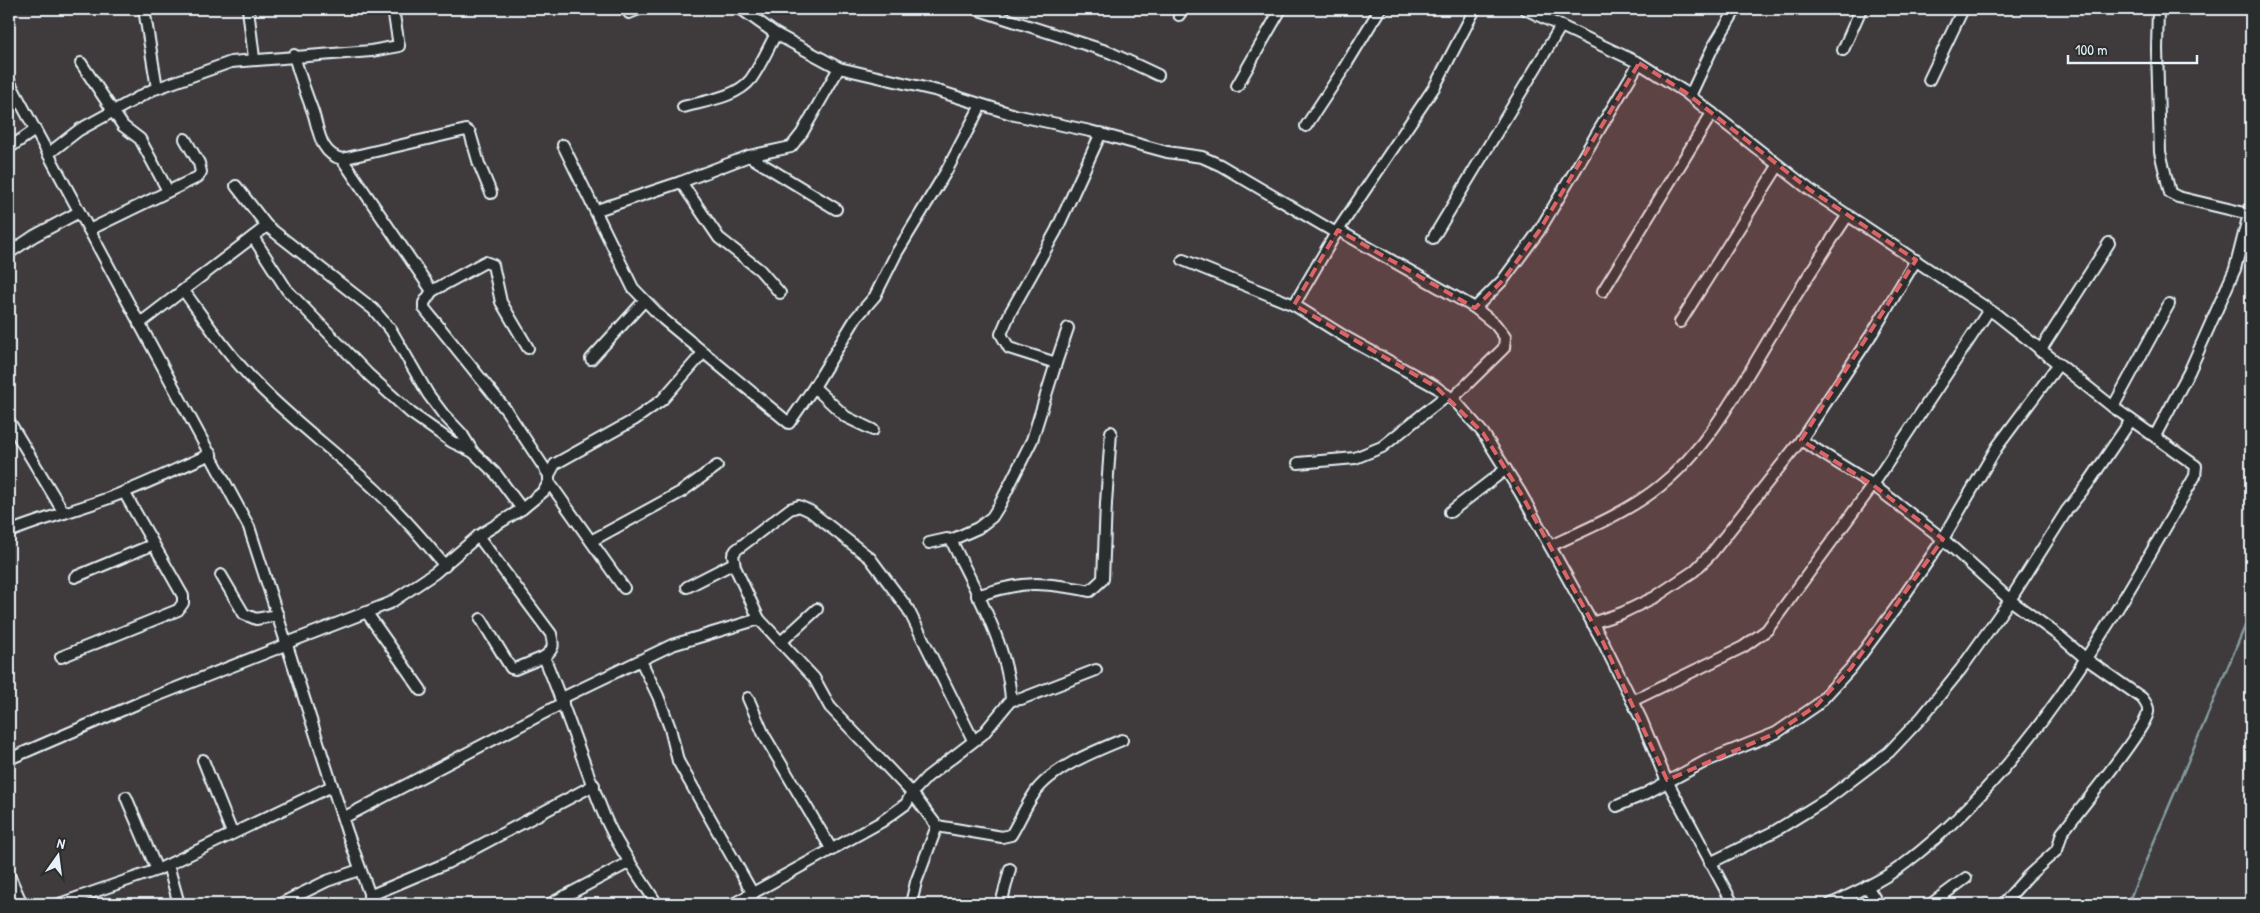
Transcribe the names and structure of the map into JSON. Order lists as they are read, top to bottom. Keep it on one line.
{"scale_bar":"100 m","north":"top"}
